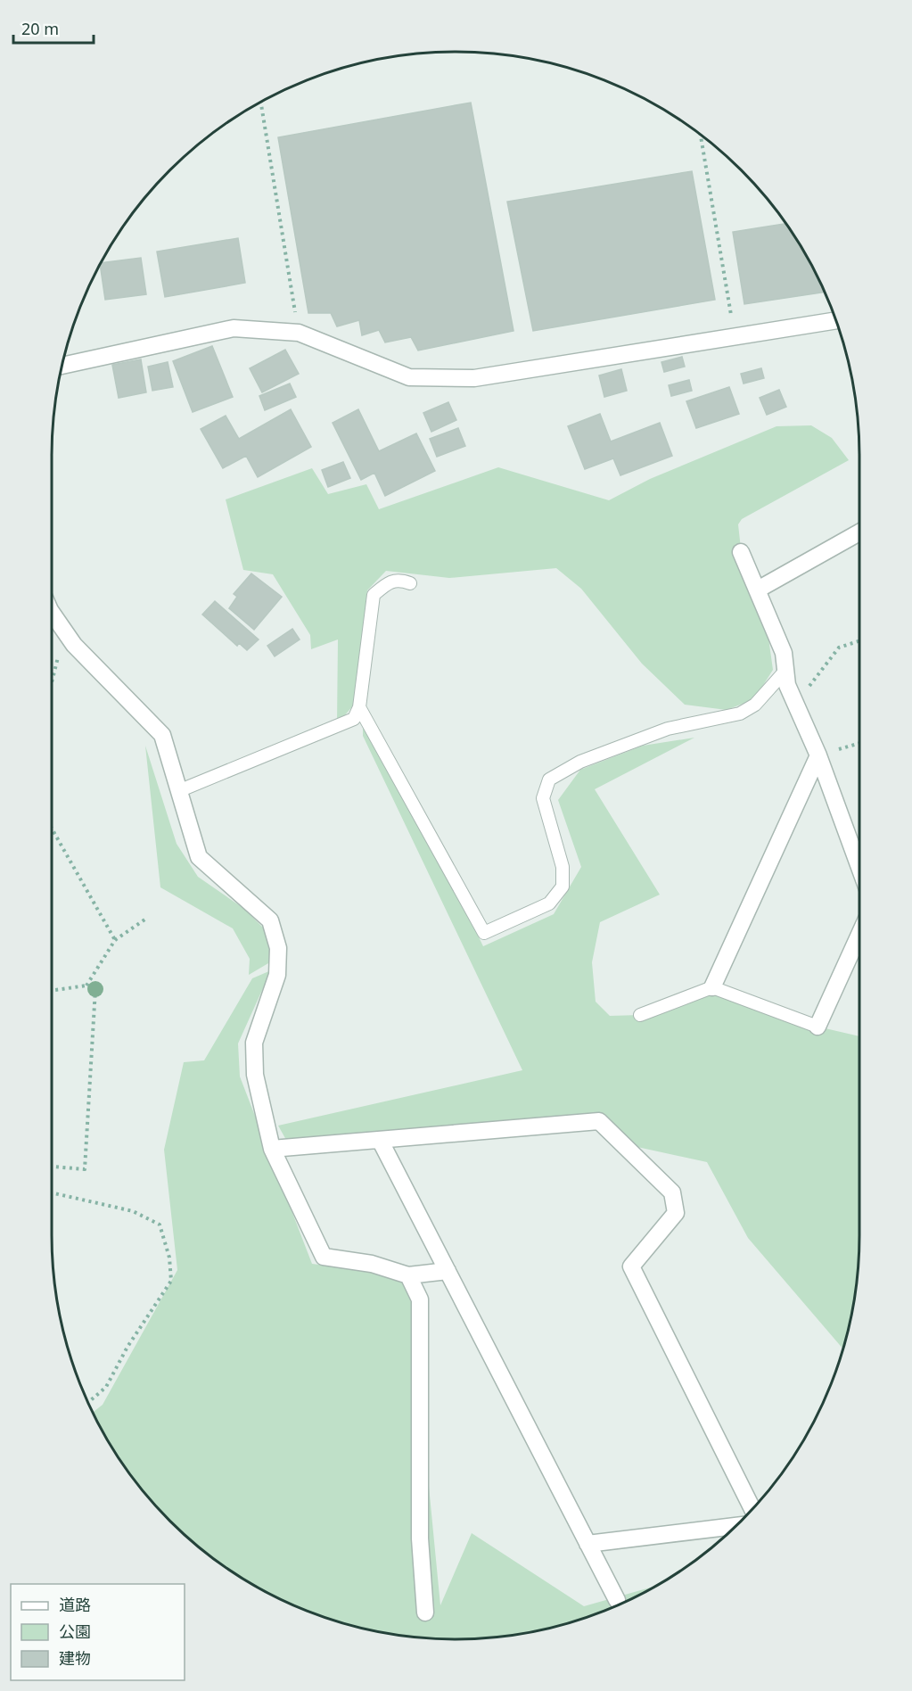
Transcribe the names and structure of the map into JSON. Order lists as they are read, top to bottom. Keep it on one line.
{"legend":["道路","公園","建物"],"scale_bar":"20 m"}
